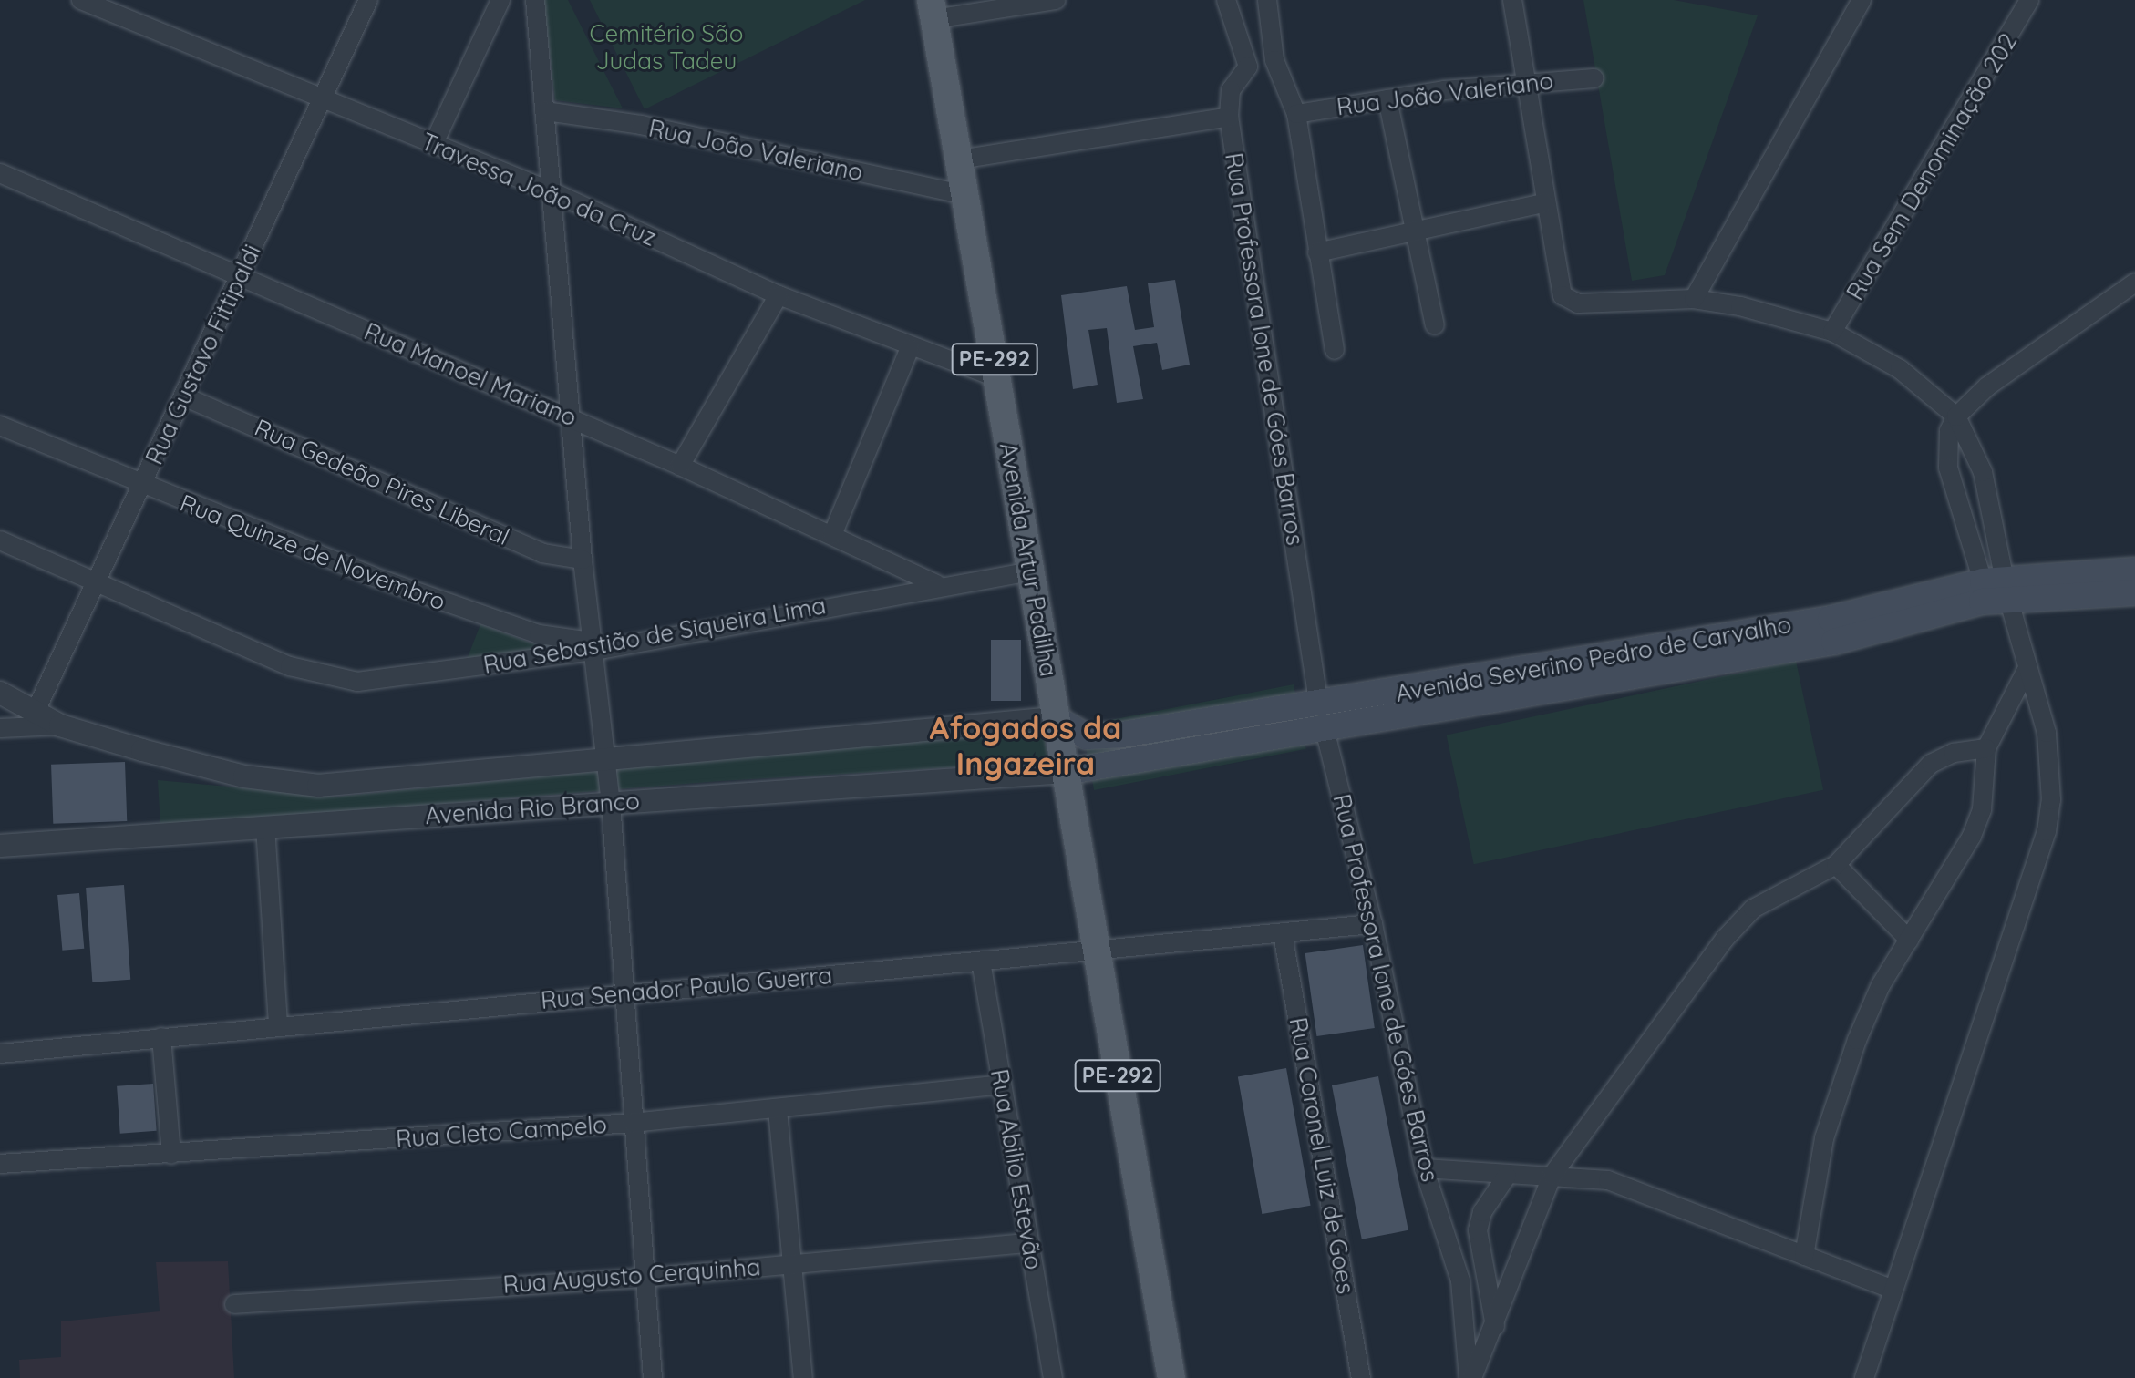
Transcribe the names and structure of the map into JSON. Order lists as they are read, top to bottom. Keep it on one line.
{"streets":{"main road":["PE-292","Avenida Artur Padilha","Avenida Severino Pedro de Carvalho"],"street":["Rua João Valeriano","Rua Sem Denominação 202","Travessa João da Cruz","Rua Professora Ione de Góes Barros","Rua Gustavo Fittipaldi","Rua Manoel Mariano","Rua Gedeão Pires Liberal","Rua Quinze de Novembro","Rua Sebastião de Siqueira Lima","Avenida Rio Branco","Rua Senador Paulo Guerra","Rua Cleto Campelo","Rua Coronel Luiz de Goes","Rua Abilio Estevão","Rua Augusto Cerquinha"]},"crossings":[["Rua João Valeriano","Avenida Artur Padilha"],["Travessa João da Cruz","Rua Gustavo Fittipaldi"],["Travessa João da Cruz","Avenida Artur Padilha"],["Rua Professora Ione de Góes Barros","Avenida Severino Pedro de Carvalho"],["Rua Professora Ione de Góes Barros","Rua Senador Paulo Guerra"],["Rua Gustavo Fittipaldi","Rua Manoel Mariano"],["Rua Gustavo Fittipaldi","Rua Gedeão Pires Liberal"],["Rua Gustavo Fittipaldi","Rua Quinze de Novembro"],["Rua Gustavo Fittipaldi","Rua Sebastião de Siqueira Lima"],["Rua Gustavo Fittipaldi","Avenida Rio Branco"],["Rua Manoel Mariano","Rua Sebastião de Siqueira Lima"],["Rua Quinze de Novembro","Rua Sebastião de Siqueira Lima"],["Avenida Artur Padilha","Rua Sebastião de Siqueira Lima"],["Avenida Artur Padilha","Avenida Severino Pedro de Carvalho"],["Avenida Artur Padilha","Avenida Rio Branco"],["Avenida Artur Padilha","Rua Senador Paulo Guerra"],["Avenida Severino Pedro de Carvalho","Avenida Rio Branco"],["Rua Senador Paulo Guerra","Rua Coronel Luiz de Goes"],["Rua Senador Paulo Guerra","Rua Abilio Estevão"],["Rua Cleto Campelo","Rua Abilio Estevão"],["Rua Abilio Estevão","Rua Augusto Cerquinha"]],"districts":["Afogados da Ingazeira"],"parks":["Cemitério São Judas Tadeu"]}
